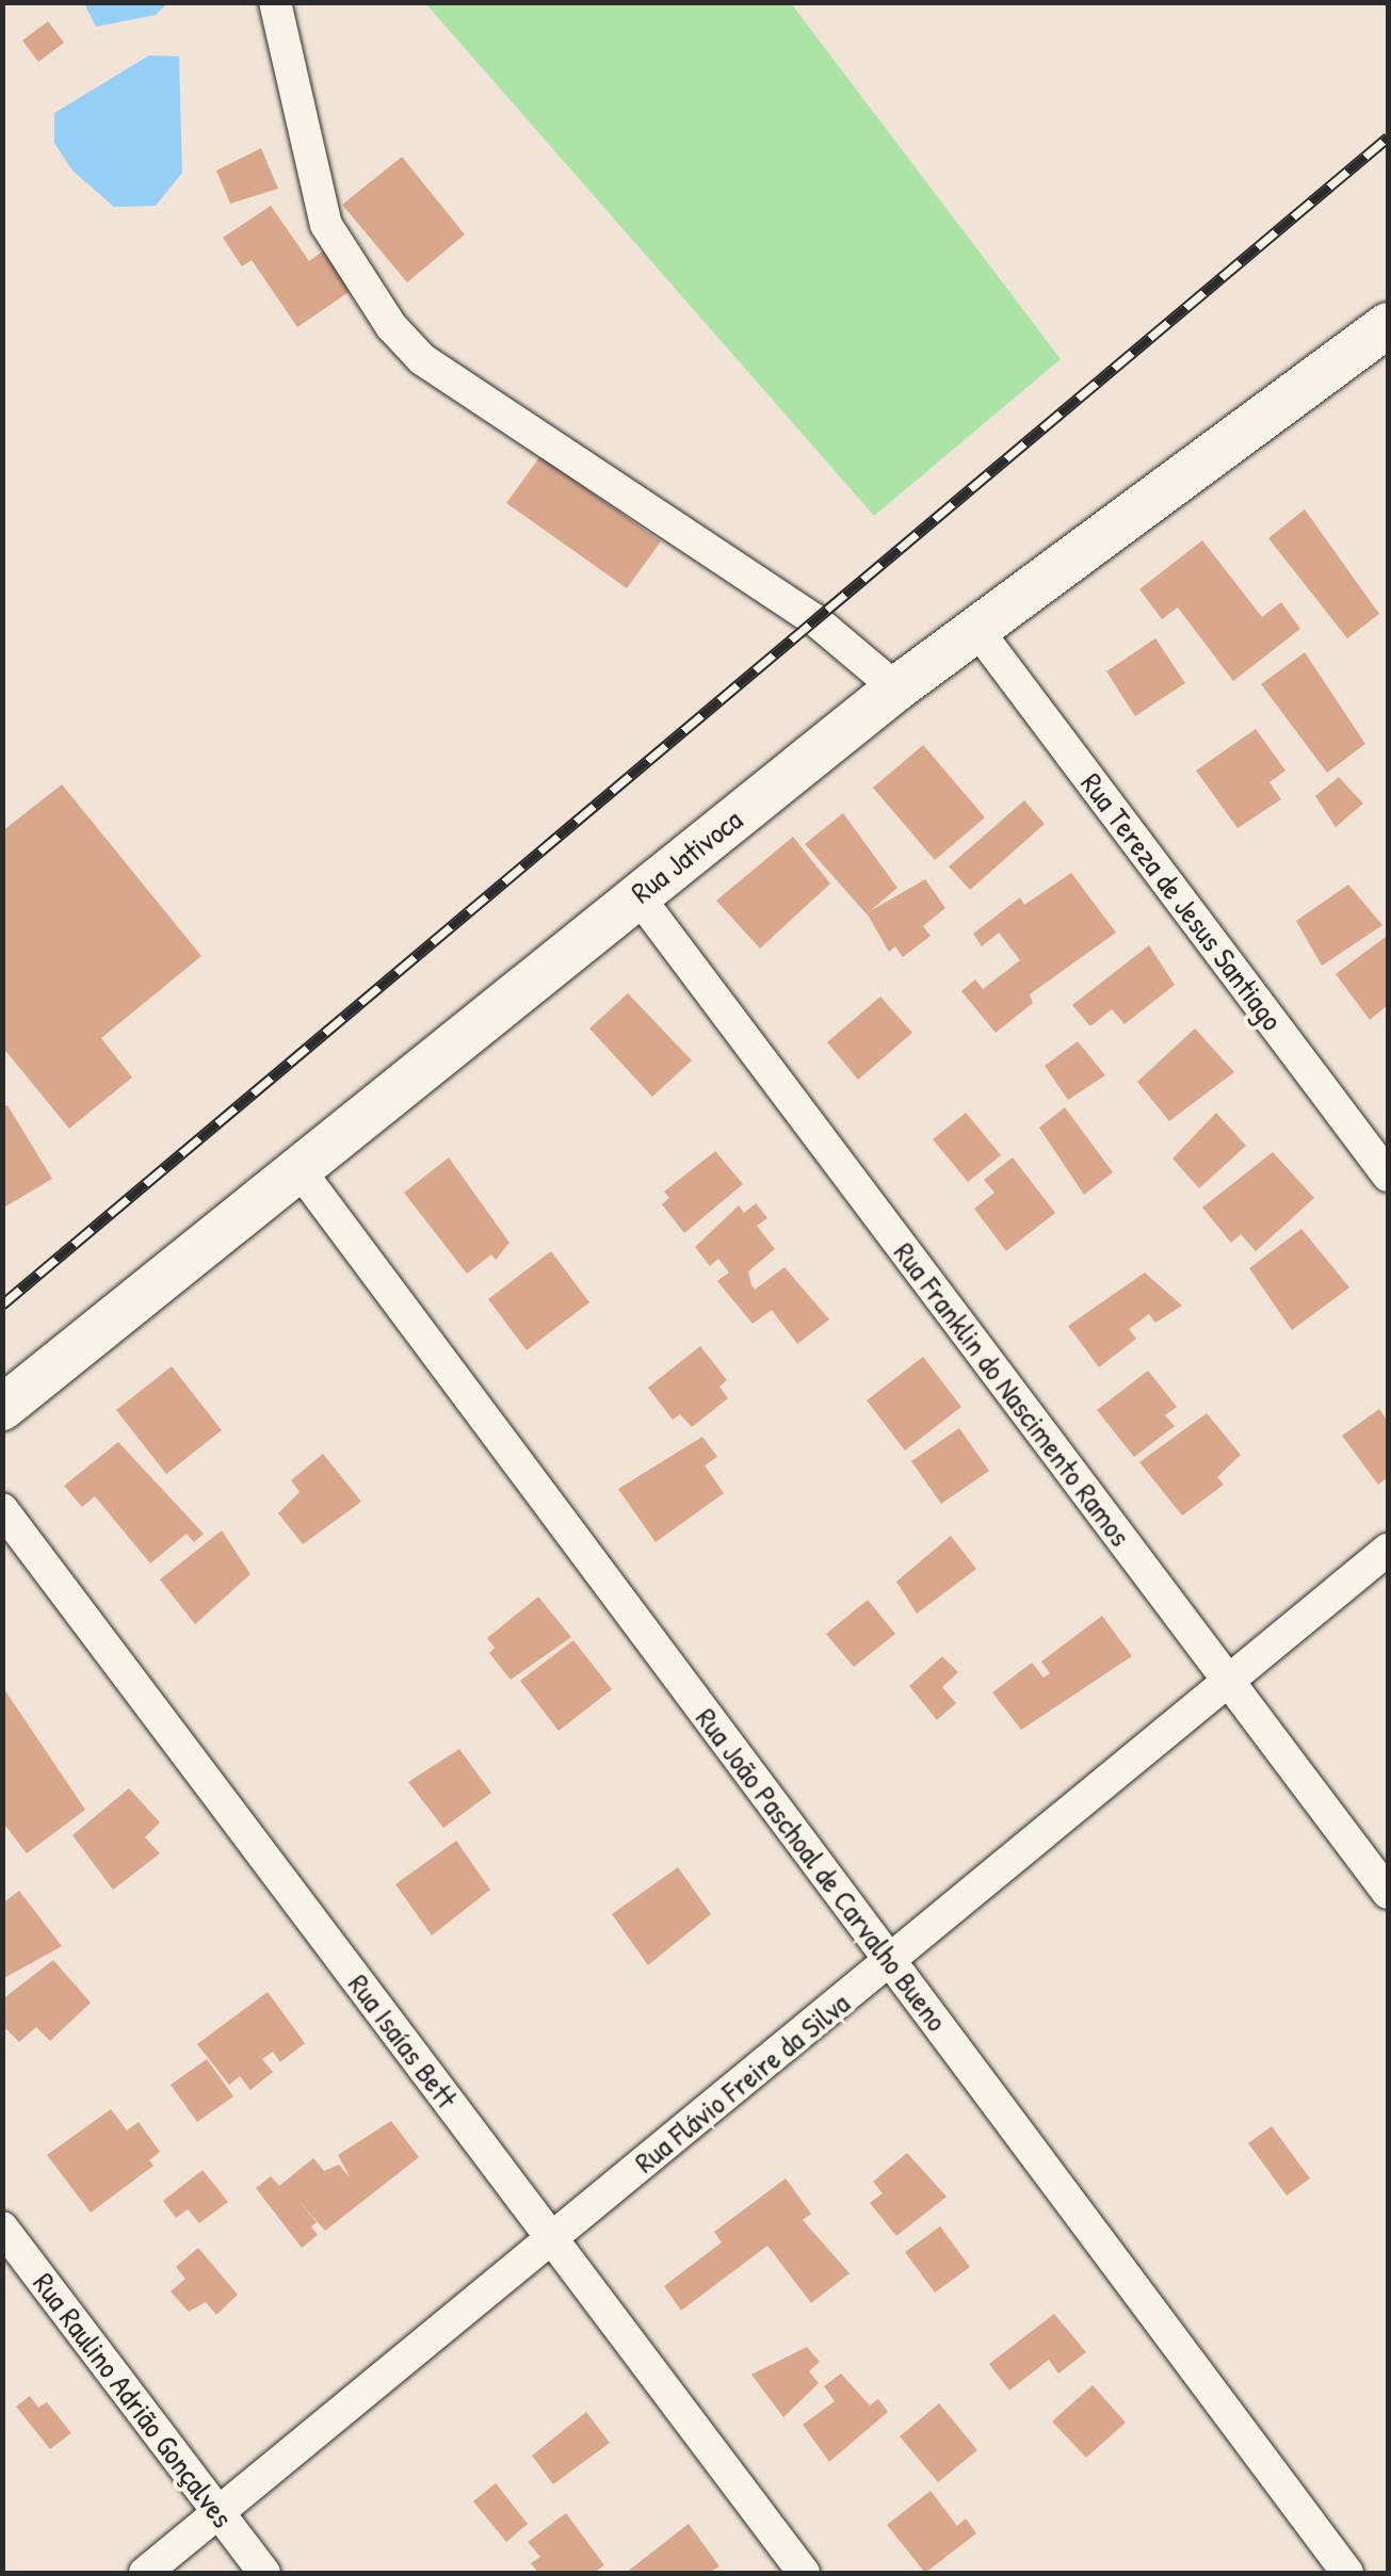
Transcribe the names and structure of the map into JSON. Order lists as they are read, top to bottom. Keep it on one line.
{"streets":{"street":["Rua Jativoca","Rua Tereza de Jesus Santiago","Rua Franklin do Nascimento Ramos","Rua João Paschoal de Carvalho Bueno","Rua Isaías Bett","Rua Flávio Freire da Silva","Rua Raulino Adrião Gonçalves"]},"crossings":[["Rua Jativoca","Rua Tereza de Jesus Santiago"],["Rua Jativoca","Rua Franklin do Nascimento Ramos"],["Rua Jativoca","Rua João Paschoal de Carvalho Bueno"],["Rua Franklin do Nascimento Ramos","Rua Flávio Freire da Silva"],["Rua João Paschoal de Carvalho Bueno","Rua Flávio Freire da Silva"],["Rua Isaías Bett","Rua Flávio Freire da Silva"],["Rua Flávio Freire da Silva","Rua Raulino Adrião Gonçalves"]]}
